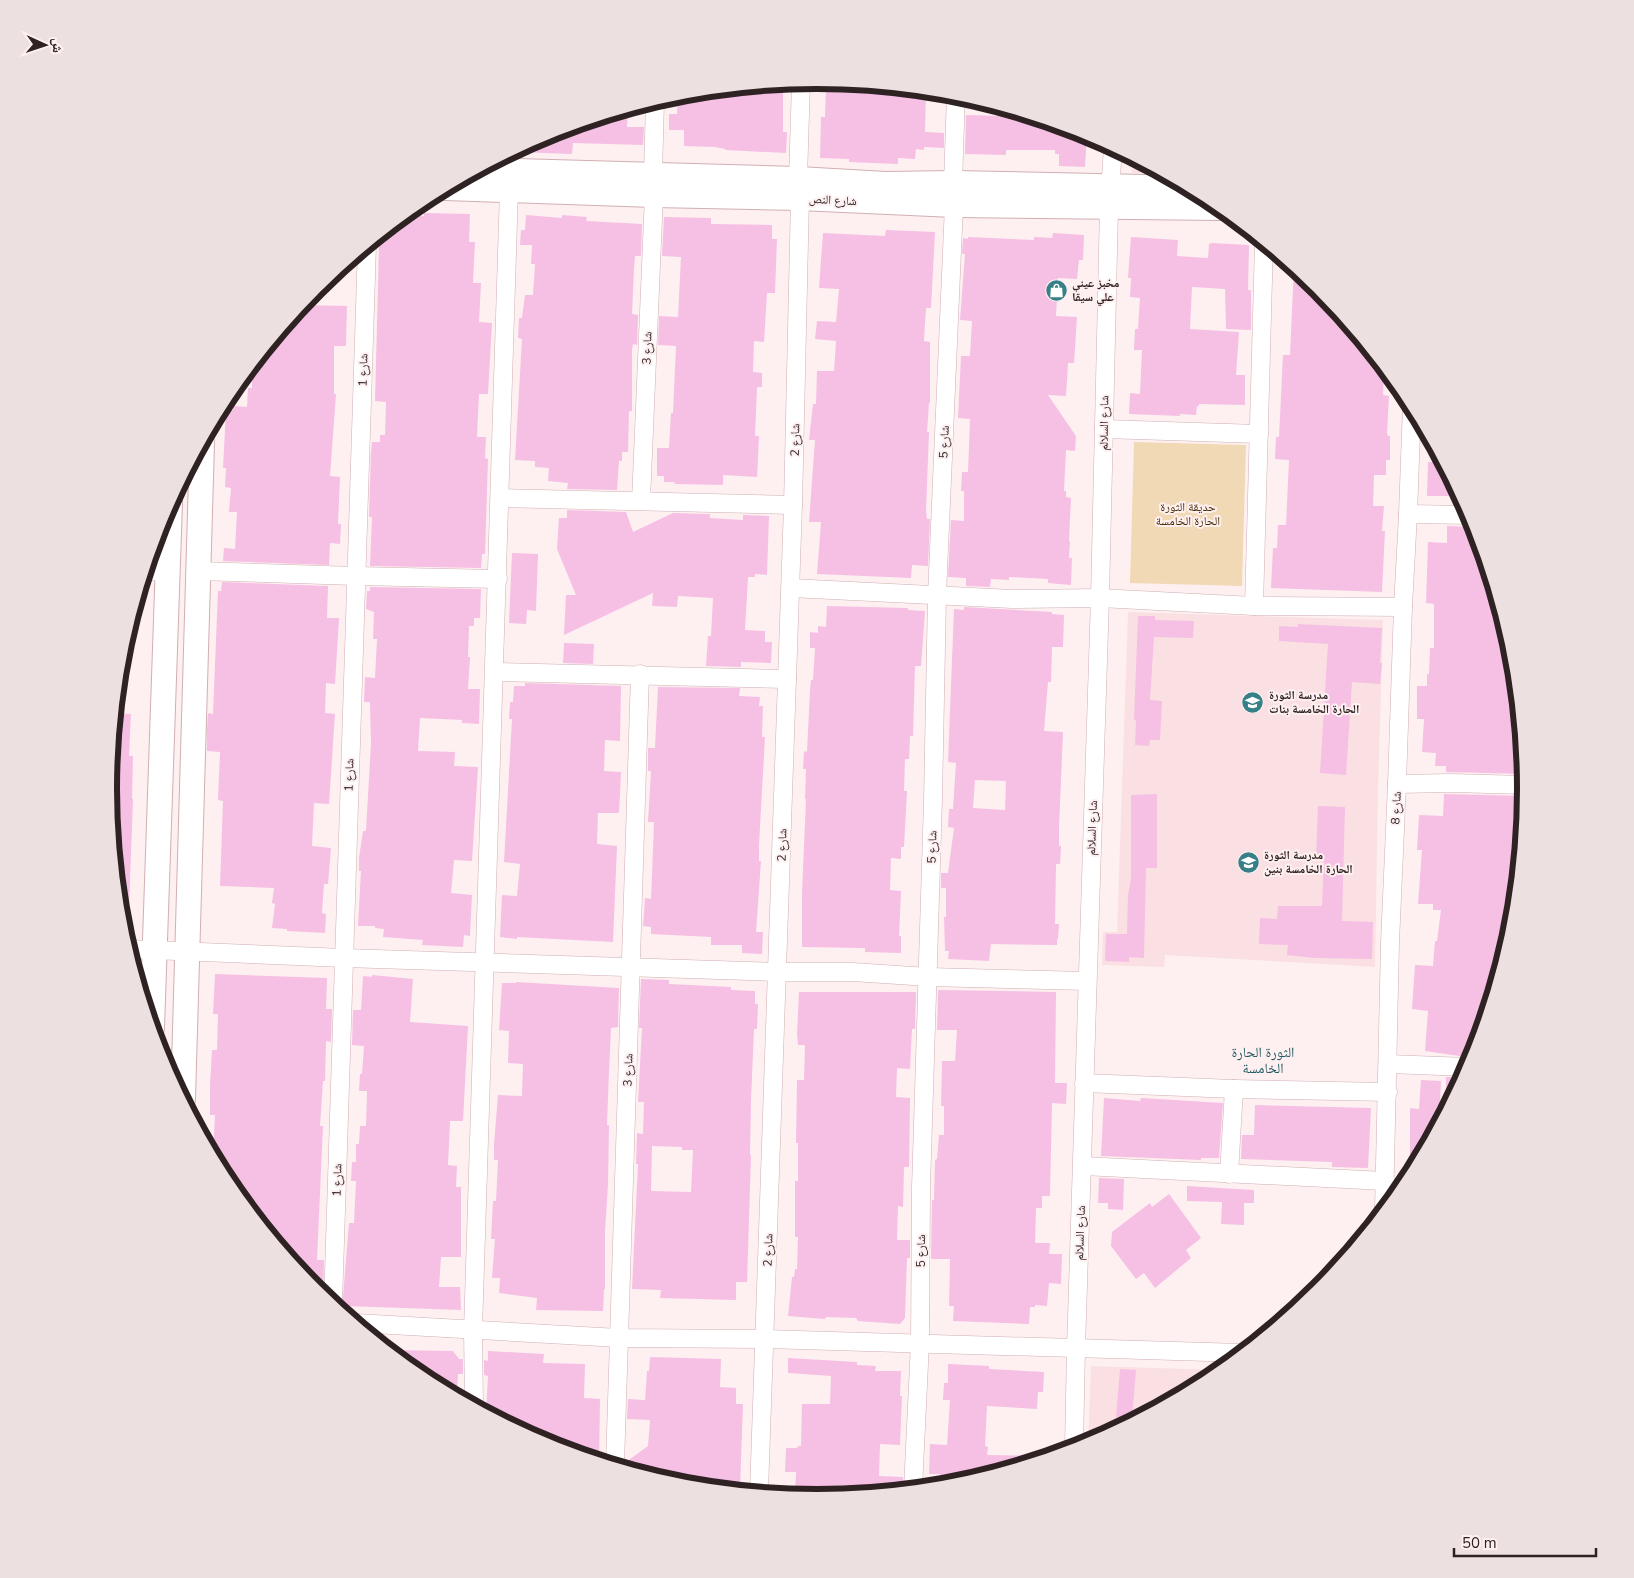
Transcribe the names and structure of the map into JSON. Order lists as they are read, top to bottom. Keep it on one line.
{"streets":{"street":["شارع النص","شارع 3","شارع 1","شارع السلالم","شارع 2","شارع 5","شارع 8"]},"crossings":[["شارع النص","شارع 3"],["شارع النص","شارع السلالم"],["شارع النص","شارع 2"],["شارع النص","شارع 5"]],"districts":["الثورة الحارة الخامسة"],"parks":["حديقة الثورة الحارة الخامسة"],"places":{"shop":["مخبز عيني علي سيقا"],"school or university":["مدرسة الثورة الحارة الخامسة بنات","مدرسة الثورة الحارة الخامسة بنين"]},"scale_bar":"50 m","north":"right"}
